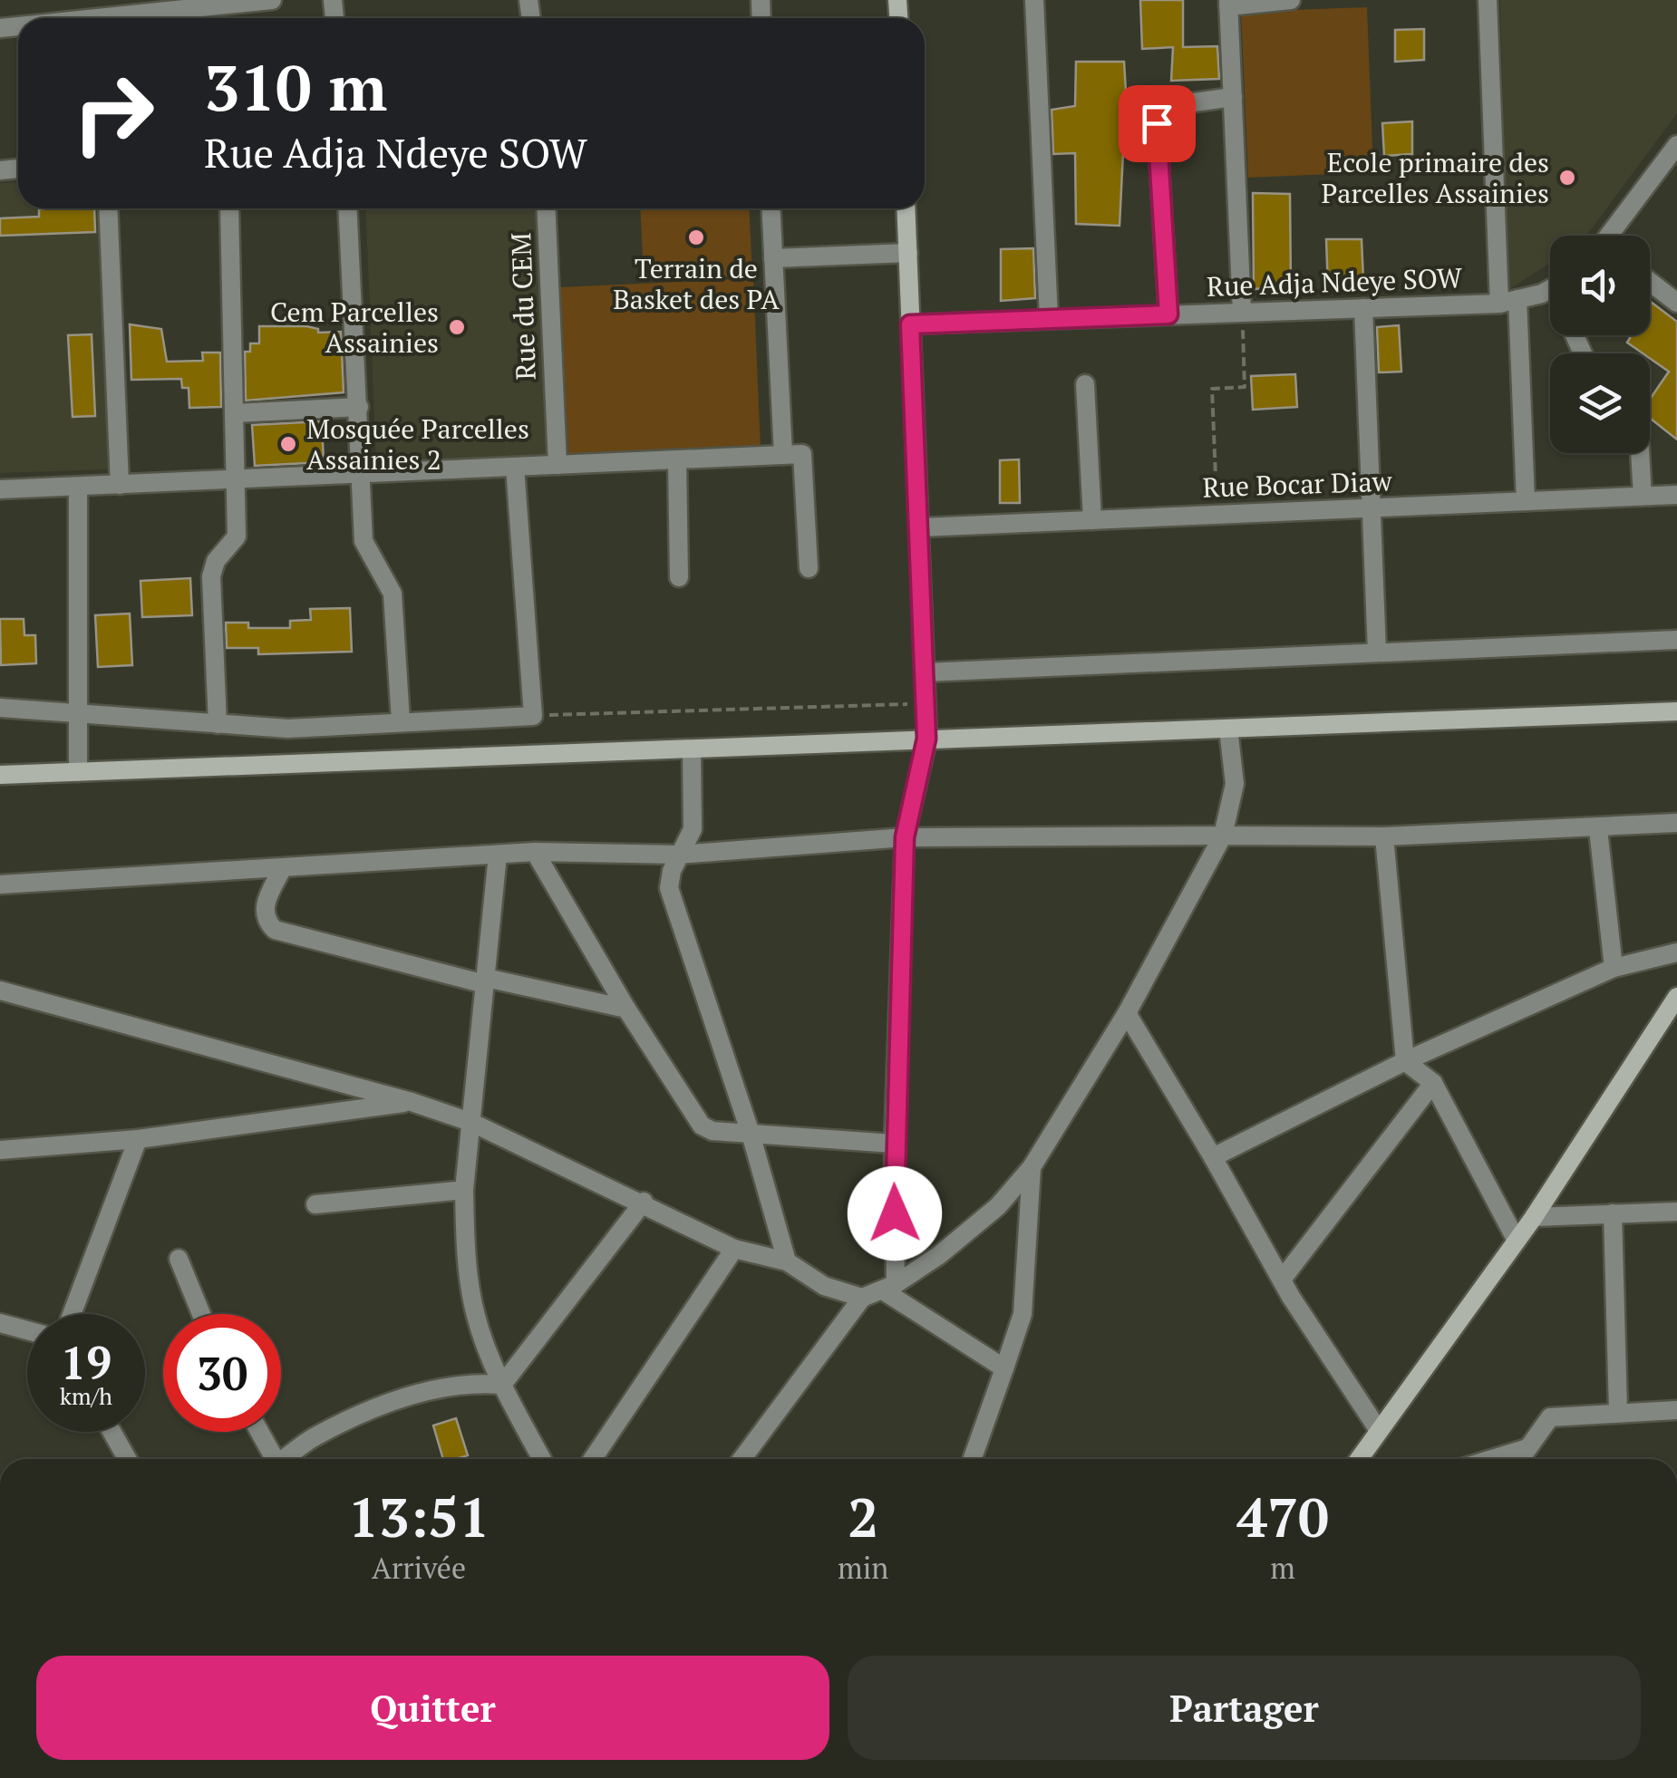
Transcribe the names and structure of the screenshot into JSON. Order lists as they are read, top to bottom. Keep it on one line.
{"streets":{"street":["Rue Adja Ndeye SOW","Rue du CEM","Rue Bocar Diaw"]},"places":["Ecole primaire des Parcelles Assainies","Terrain de Basket des PA","Cem Parcelles Assainies","Mosquée Parcelles Assainies 2"],"page":{"turn":["310 m","Rue Adja Ndeye SOW"],"speed":"19 km/h","limit":"30","eta":["13:51","Arrivée","2","min","470","m"],"buttons":["Quitter","Partager"]}}
